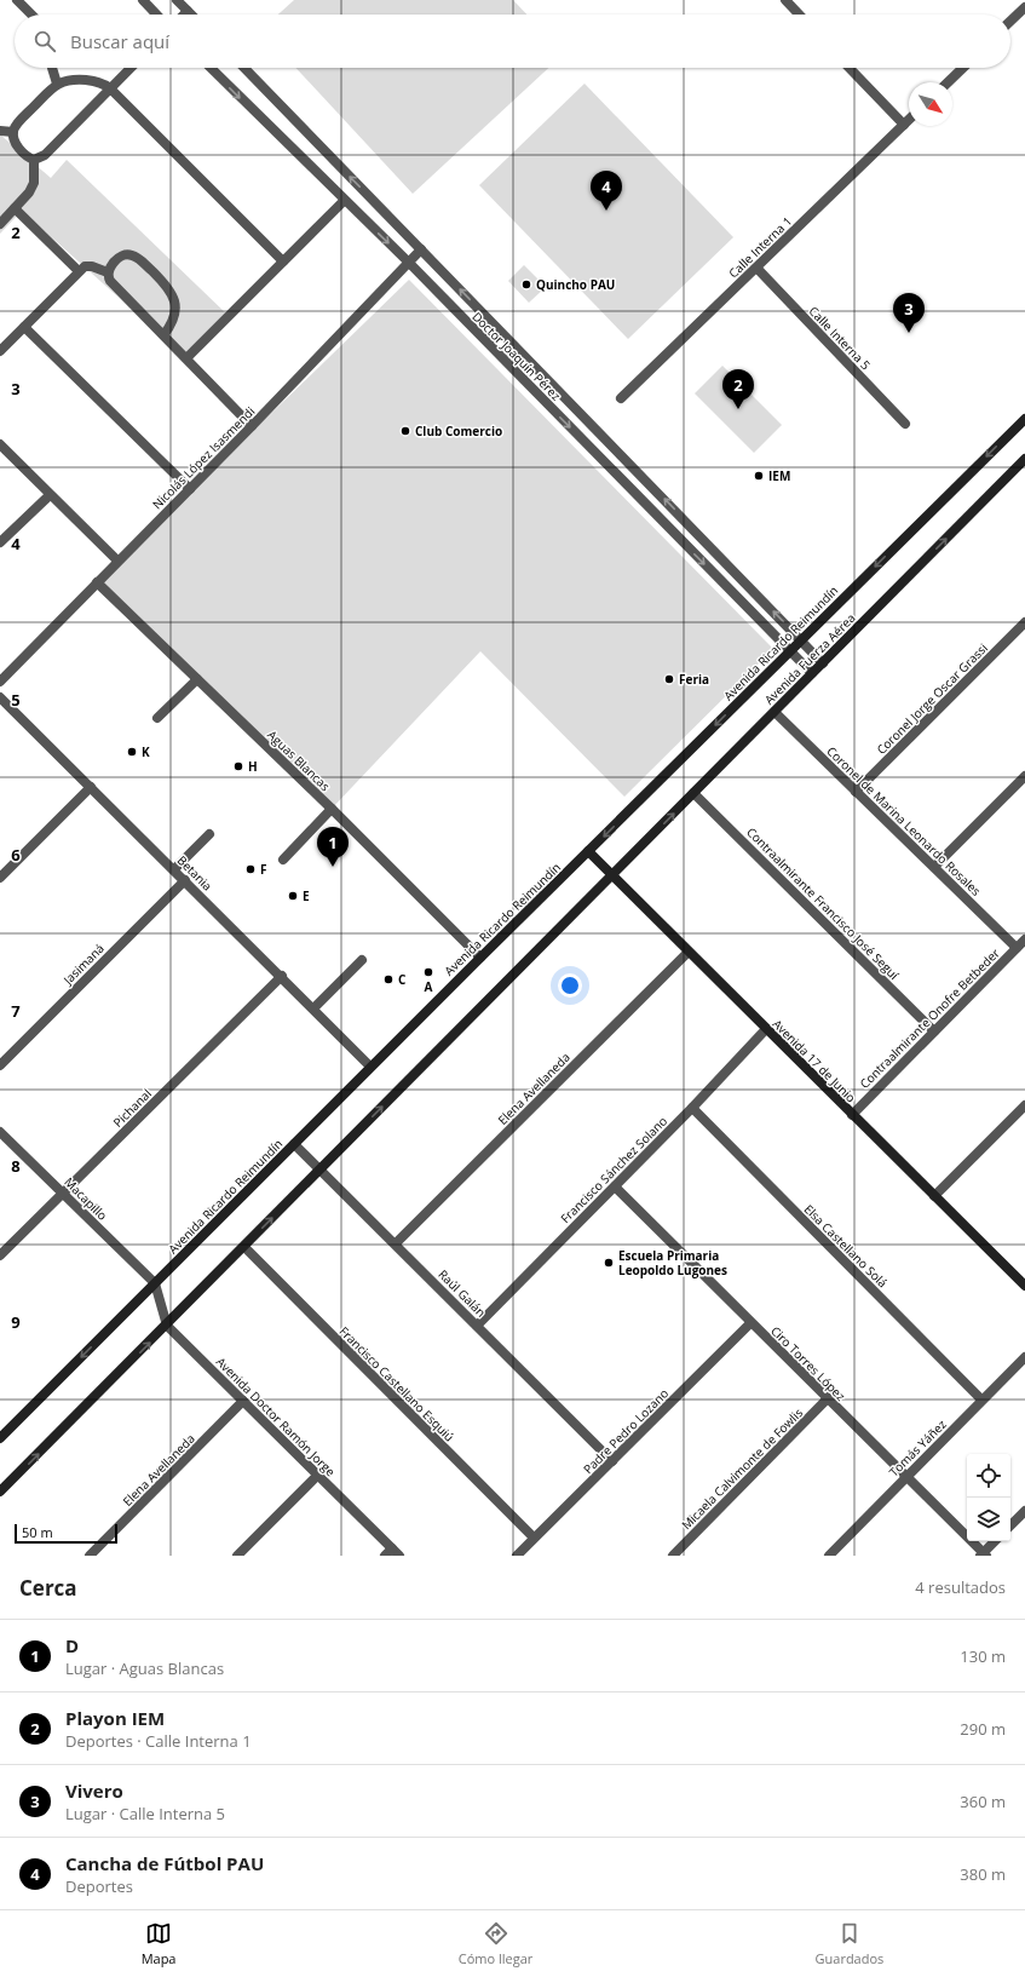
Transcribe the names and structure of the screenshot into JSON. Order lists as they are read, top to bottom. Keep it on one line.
{"streets":{"street":["Calle Interna 1","Calle Interna 5","Doctor Joaquín Pérez","Nicolás López Isasmendi","Avenida Ricardo Reimundín","Avenida Fuerza Aérea","Coronel Jorge Oscar Grassi","Aguas Blancas","Coronel de Marina Leonardo Rosales","Betania","Contraalmirante Francisco José Seguí","Jasimaná","Contraalmirante Onofre Betbeder","Avenida 17 de Junio","Elena Avellaneda","Pichanal","Francisco Sánchez Solano","Macapillo","Elsa Castellano Solá","Raúl Galán","Ciro Torres López","Francisco Castellano Esquiú","Avenida Doctor Ramón Jorge","Padre Pedro Lozano","Tomás Yáñez","Micaela Calvimonte de Fowlis"]},"crossings":[["Calle Interna 1","Calle Interna 5"],["Doctor Joaquín Pérez","Nicolás López Isasmendi"],["Doctor Joaquín Pérez","Avenida Ricardo Reimundín"],["Doctor Joaquín Pérez","Avenida Fuerza Aérea"],["Nicolás López Isasmendi","Aguas Blancas"],["Avenida Ricardo Reimundín","Aguas Blancas"],["Avenida Ricardo Reimundín","Betania"],["Avenida Ricardo Reimundín","Avenida 17 de Junio"],["Avenida Ricardo Reimundín","Macapillo"],["Avenida Ricardo Reimundín","Raúl Galán"],["Avenida Ricardo Reimundín","Avenida Doctor Ramón Jorge"],["Avenida Fuerza Aérea","Coronel de Marina Leonardo Rosales"],["Avenida Fuerza Aérea","Contraalmirante Francisco José Seguí"],["Avenida Fuerza Aérea","Avenida 17 de Junio"],["Coronel Jorge Oscar Grassi","Coronel de Marina Leonardo Rosales"],["Coronel de Marina Leonardo Rosales","Contraalmirante Onofre Betbeder"],["Betania","Jasimaná"],["Betania","Pichanal"],["Contraalmirante Francisco José Seguí","Contraalmirante Onofre Betbeder"],["Contraalmirante Onofre Betbeder","Avenida 17 de Junio"],["Avenida 17 de Junio","Elena Avellaneda"],["Avenida 17 de Junio","Francisco Sánchez Solano"],["Elena Avellaneda","Raúl Galán"],["Elena Avellaneda","Avenida Doctor Ramón Jorge"],["Pichanal","Macapillo"],["Francisco Sánchez Solano","Elsa Castellano Solá"],["Francisco Sánchez Solano","Raúl Galán"],["Francisco Sánchez Solano","Ciro Torres López"],["Macapillo","Avenida Doctor Ramón Jorge"],["Elsa Castellano Solá","Tomás Yáñez"],["Raúl Galán","Padre Pedro Lozano"],["Ciro Torres López","Padre Pedro Lozano"],["Ciro Torres López","Tomás Yáñez"],["Ciro Torres López","Micaela Calvimonte de Fowlis"],["Francisco Castellano Esquiú","Padre Pedro Lozano"]],"one_way":["Avenida Ricardo Reimundín","Avenida Fuerza Aérea"],"places":["Quincho PAU","Club Comercio","IEM","Feria","K","H","F","E","A","C","Escuela Primaria Leopoldo Lugones"],"scale_bar":"50 m","north":"bottom right","page":{"search":"Buscar aquí","pins":["4","3","2","1"],"scale":"50 m","heading":["Cerca","4 resultados"],"list":[{"mark":"1","name":"D","note":"Lugar · Aguas Blancas","value":"130 m"},{"mark":"2","name":"Playon IEM","note":"Deportes · Calle Interna 1","value":"290 m"},{"mark":"3","name":"Vivero","note":"Lugar · Calle Interna 5","value":"360 m"},{"mark":"4","name":"Cancha de Fútbol PAU","note":"Deportes","value":"380 m"}],"nav":["Mapa","Cómo llegar","Guardados"]},"grid":{"rows":["2","3","4","5","6","7","8","9"]}}
